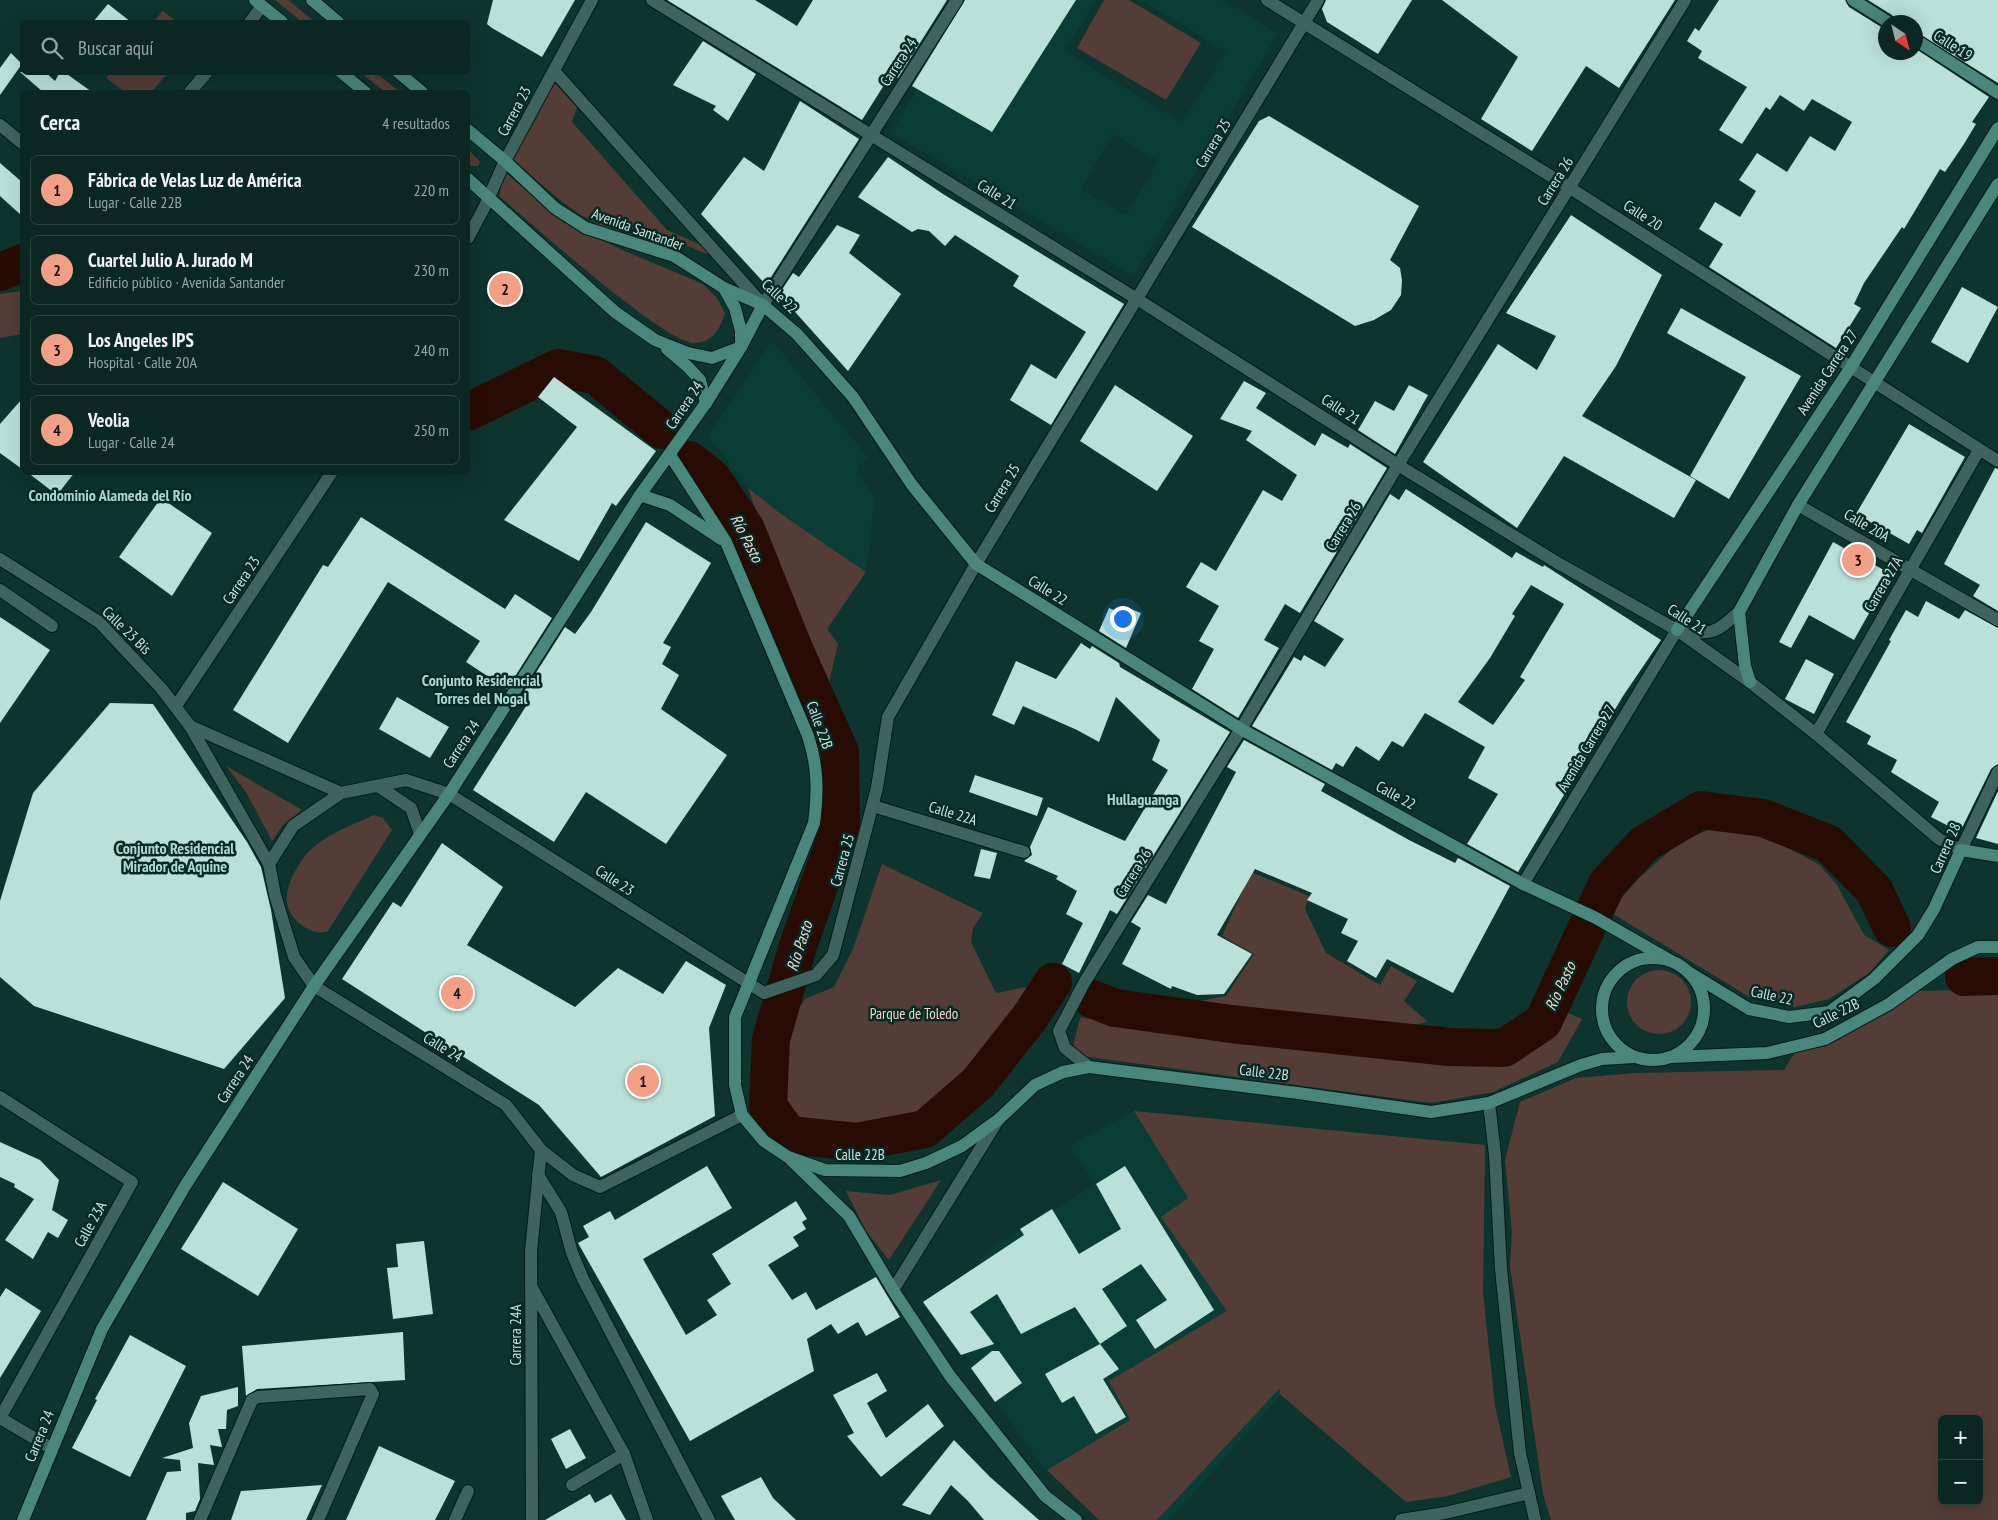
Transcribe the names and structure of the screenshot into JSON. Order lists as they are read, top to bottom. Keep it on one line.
{"streets":{"main road":["Calle 19","Carrera 24","Calle 21","Avenida Santander","Calle 22","Avenida Carrera 27","Calle 22B","Carrera 28"],"street":["Carrera 23","Carrera 25","Carrera 26","Calle 20","Calle 20A","Carrera 27A","Calle 23 Bis","Calle 22A","Calle 23","Calle 24","Calle 23A","Carrera 24A"]},"crossings":[["Carrera 24","Calle 21"],["Carrera 24","Avenida Santander"],["Carrera 24","Calle 22"],["Carrera 24","Calle 23 Bis"],["Carrera 24","Calle 22B"],["Carrera 24","Calle 23"],["Carrera 24","Calle 24"],["Carrera 23","Avenida Santander"],["Carrera 23","Calle 22"],["Carrera 23","Calle 23 Bis"],["Carrera 25","Calle 21"],["Carrera 25","Calle 20"],["Carrera 25","Calle 22"],["Carrera 25","Calle 22A"],["Carrera 25","Calle 23"],["Carrera 26","Calle 21"],["Carrera 26","Calle 20"],["Carrera 26","Calle 22"],["Carrera 26","Calle 22B"],["Calle 21","Avenida Carrera 27"],["Calle 21","Carrera 27A"],["Calle 21","Carrera 28"],["Calle 20","Avenida Carrera 27"],["Calle 20","Carrera 27A"],["Calle 22","Avenida Carrera 27"],["Calle 22","Calle 22B"],["Calle 22","Carrera 28"],["Calle 20A","Carrera 27A"],["Calle 23 Bis","Calle 24"],["Calle 22B","Calle 23"],["Calle 22B","Calle 24"],["Calle 24","Carrera 24A"]],"districts":["Condominio Alameda del Río","Conjunto Residencial Torres del Nogal","Hullaguanga","Conjunto Residencial Mirador de Aquine"],"water":["Río Pasto"],"parks":["Parque de Toledo"],"north":"bottom right","page":{"search":"Buscar aquí","heading":["Cerca","4 resultados"],"list":[{"mark":"1","name":"Fábrica de Velas Luz de América","note":"Lugar · Calle 22B","value":"220 m"},{"mark":"2","name":"Cuartel Julio A. Jurado M","note":"Edificio público · Avenida Santander","value":"230 m"},{"mark":"3","name":"Los Angeles IPS","note":"Hospital · Calle 20A","value":"240 m"},{"mark":"4","name":"Veolia","note":"Lugar · Calle 24","value":"250 m"}],"pins":["2","3","4","1"],"map_buttons":["+","−"]}}
